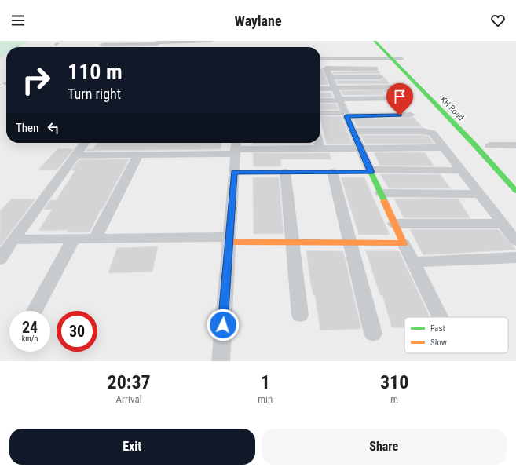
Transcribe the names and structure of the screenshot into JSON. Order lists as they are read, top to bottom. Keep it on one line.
{"streets":{"main road":["KH Road"]},"legend":["Fast","Slow"],"page":{"header":"Waylane","turn":["110 m","Turn right"],"then":"Then","speed":"24 km/h","limit":"30","eta":["20:37","Arrival","1","min","310","m"],"buttons":["Exit","Share"]}}
